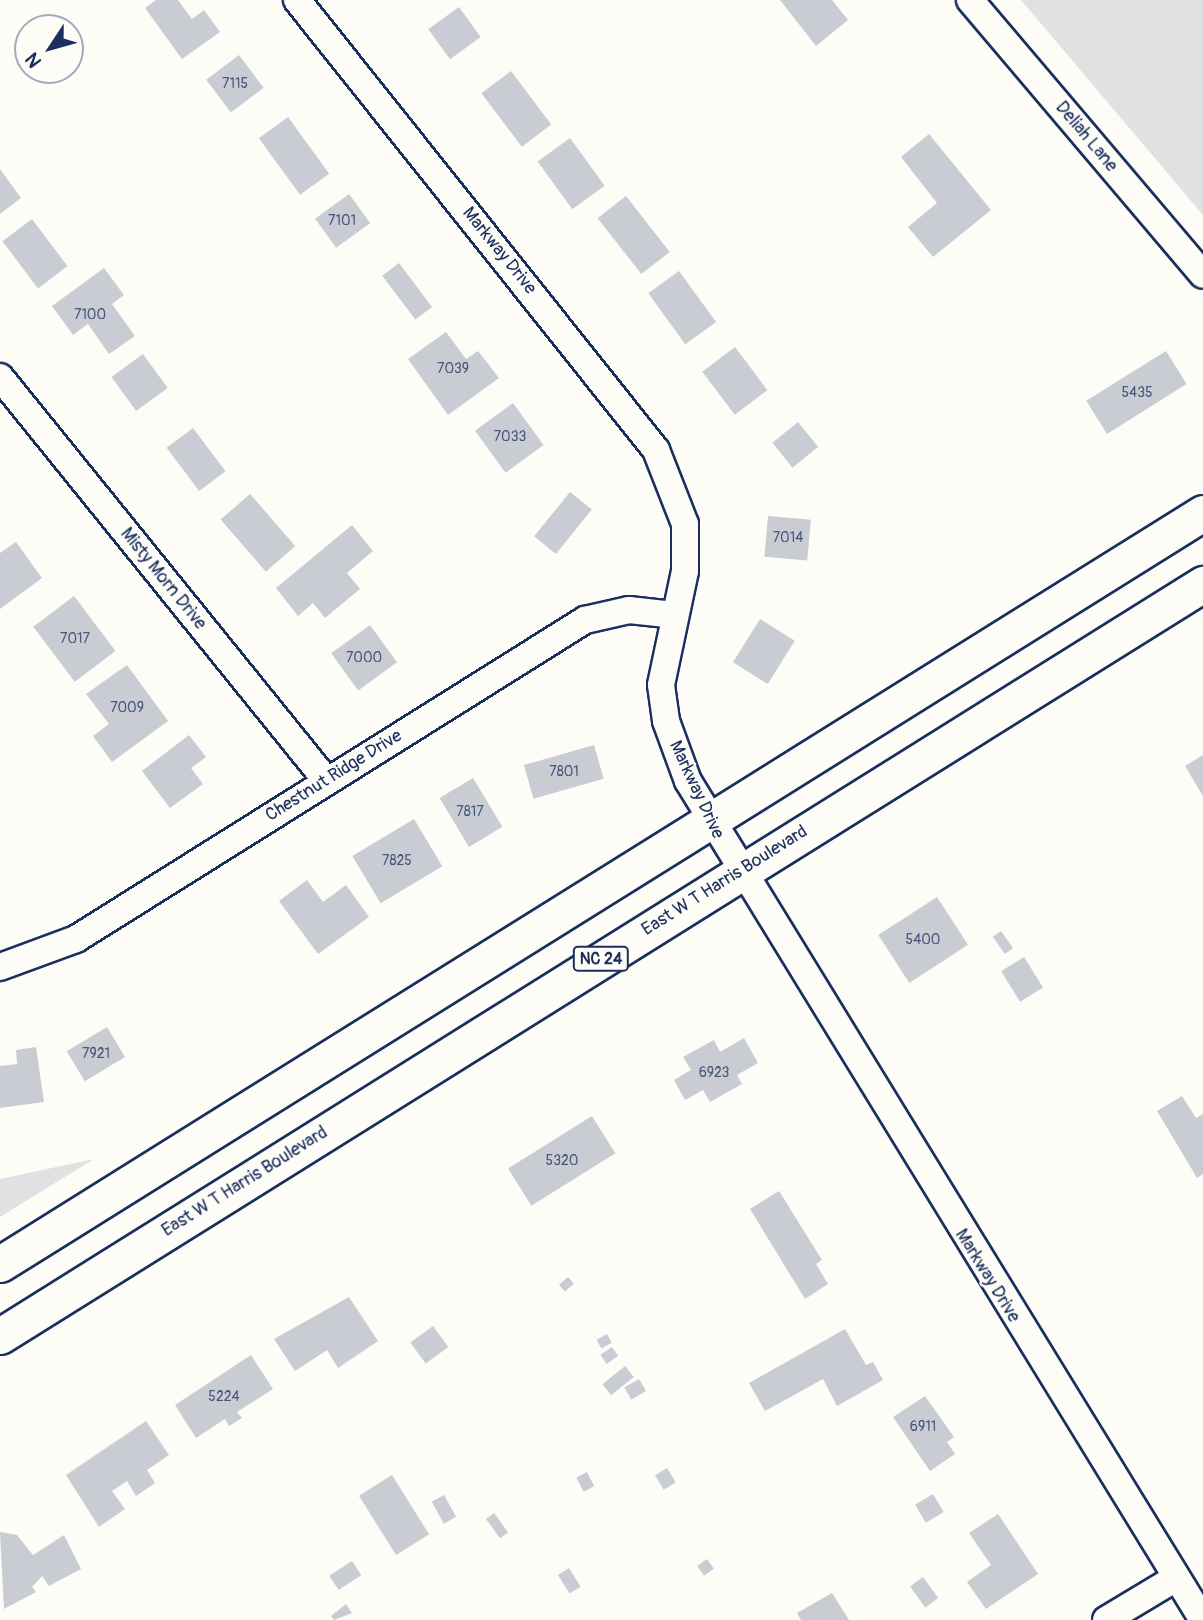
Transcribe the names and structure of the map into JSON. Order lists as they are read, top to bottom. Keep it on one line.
{"streets":{"main road":["East W T Harris Boulevard","NC 24"],"street":["Deliah Lane","Markway Drive","Misty Morn Drive","Chestnut Ridge Drive"]},"crossings":[["Markway Drive","Chestnut Ridge Drive"],["Markway Drive","East W T Harris Boulevard"],["Misty Morn Drive","Chestnut Ridge Drive"]],"house_numbers":["7115","7101","7100","7039","5435","7033","7014","7017","7000","7009","7801","7817","7825","5400","7921","6923","5320","5224","6911"],"north":"bottom left"}
